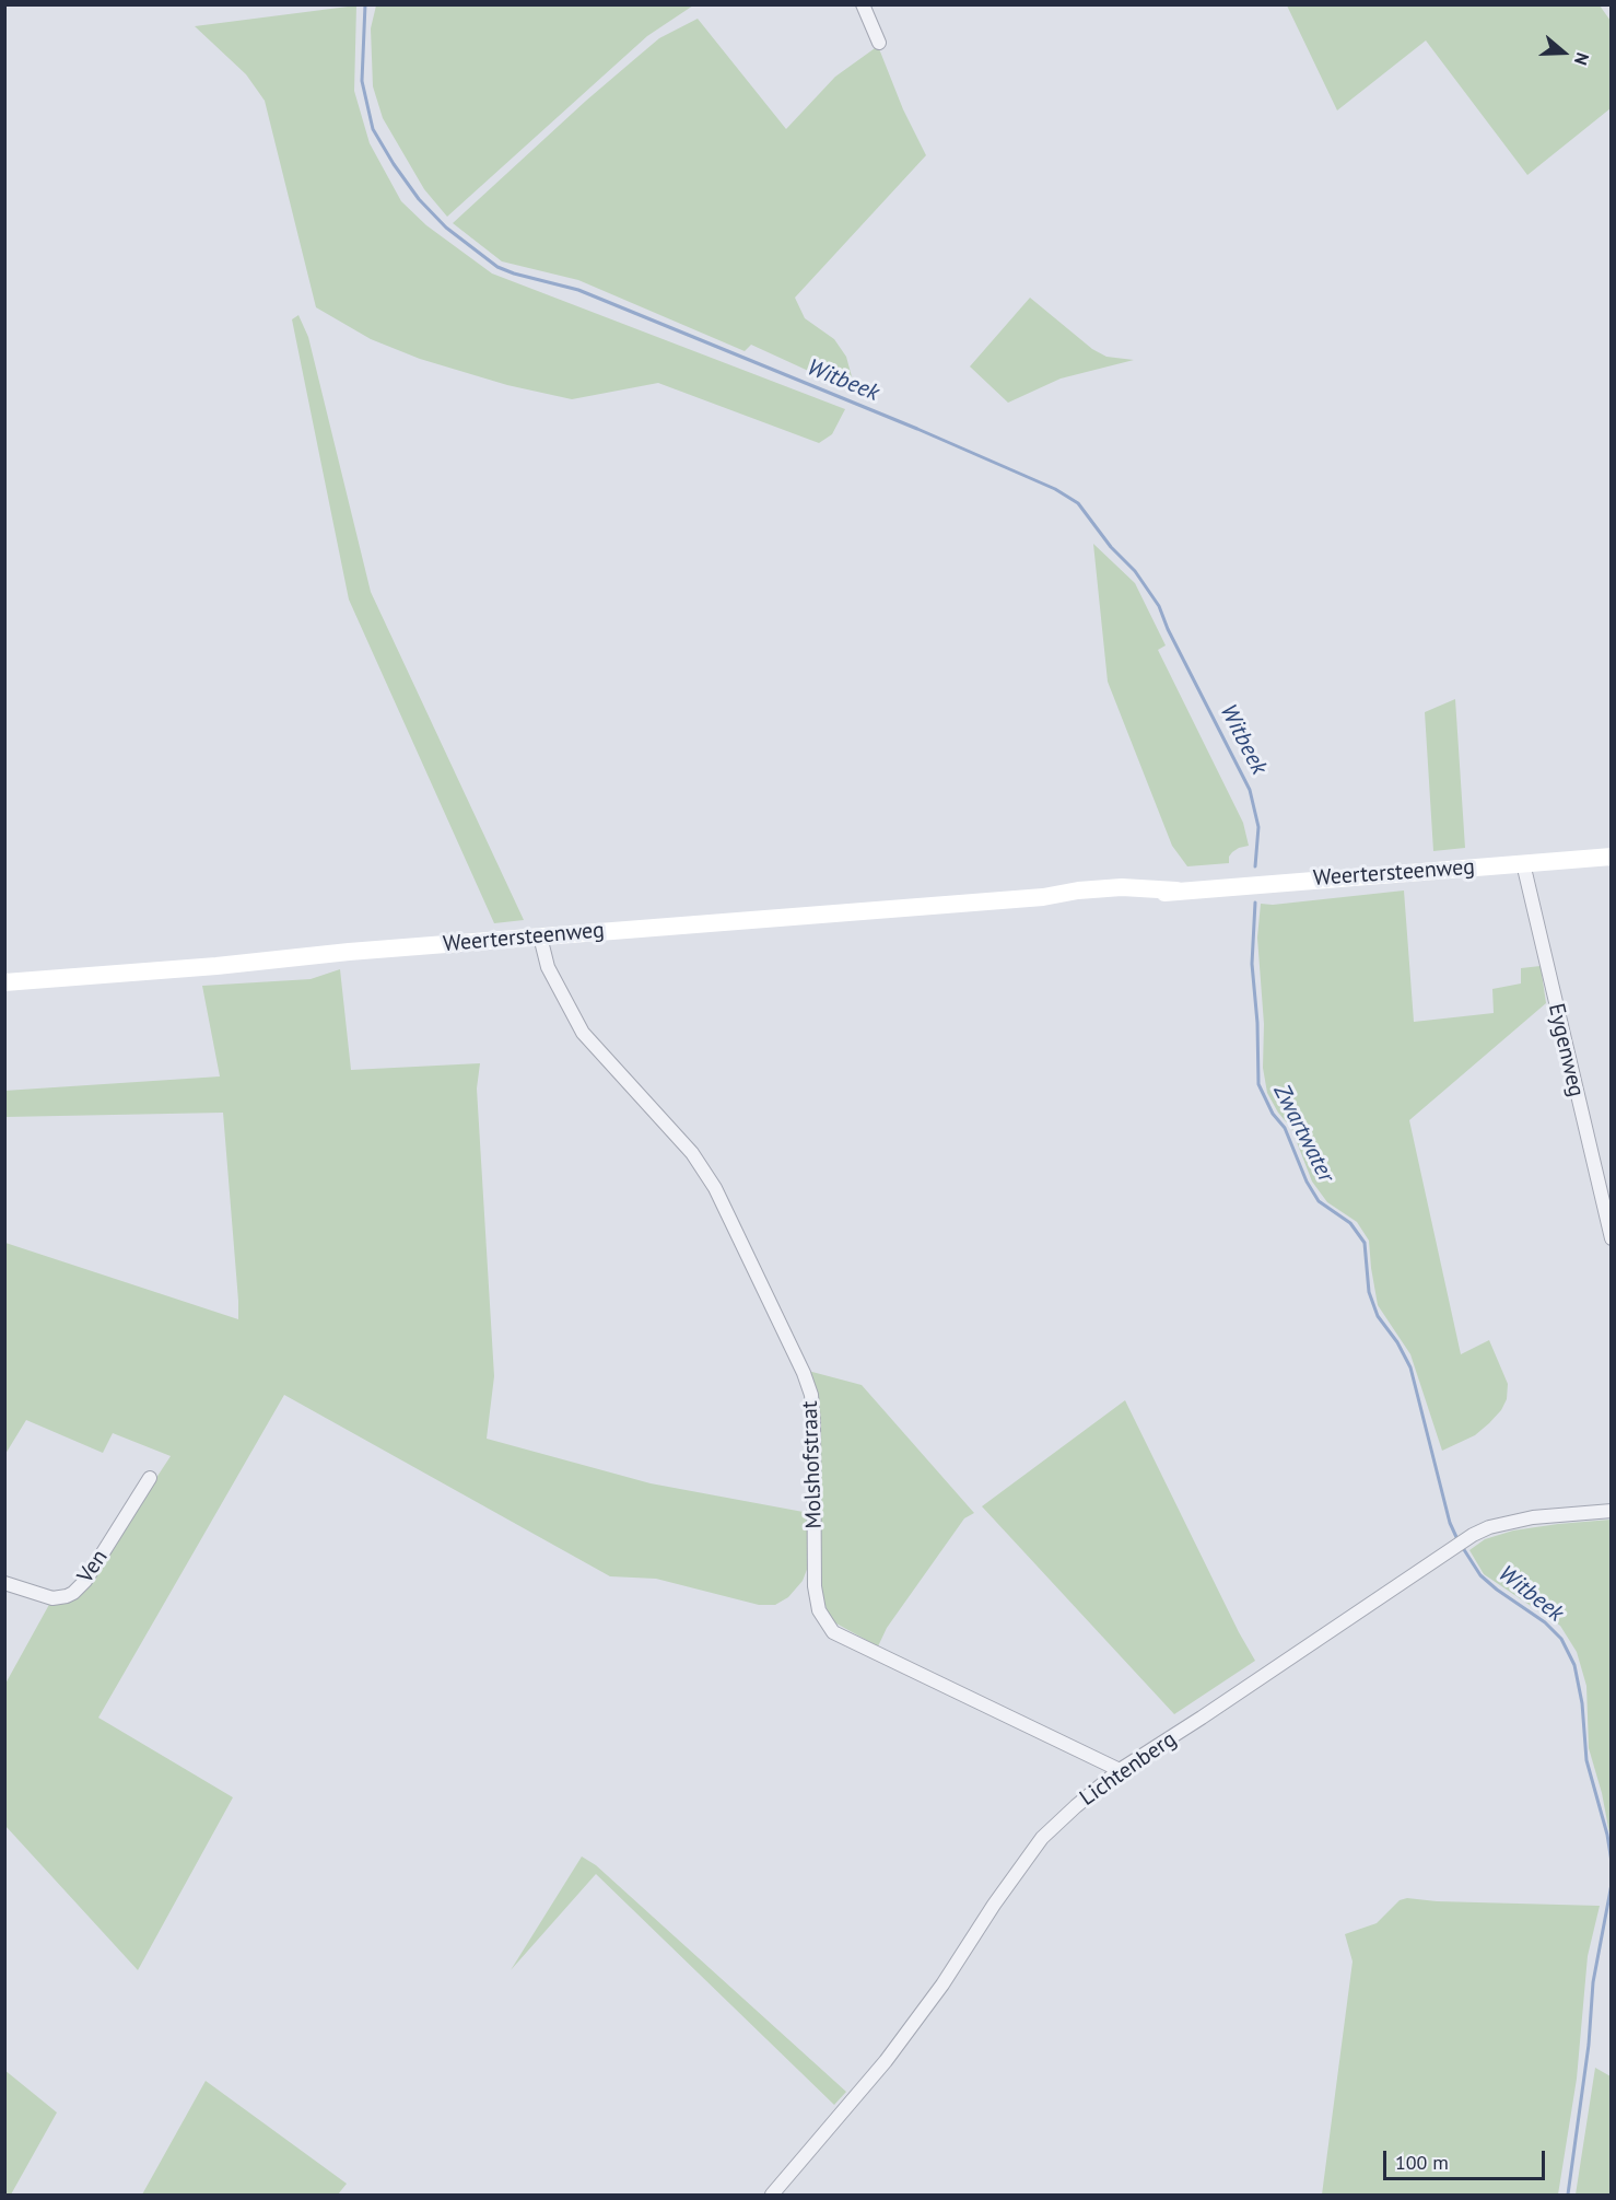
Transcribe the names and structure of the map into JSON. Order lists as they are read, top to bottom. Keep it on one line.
{"streets":{"main road":["Weertersteenweg"],"street":["Eygenweg","Molshofstraat","Ven","Lichtenberg"]},"crossings":[["Weertersteenweg","Eygenweg"],["Weertersteenweg","Molshofstraat"],["Molshofstraat","Lichtenberg"]],"water":["Witbeek","Zwartwater"],"scale_bar":"100 m","north":"right"}
